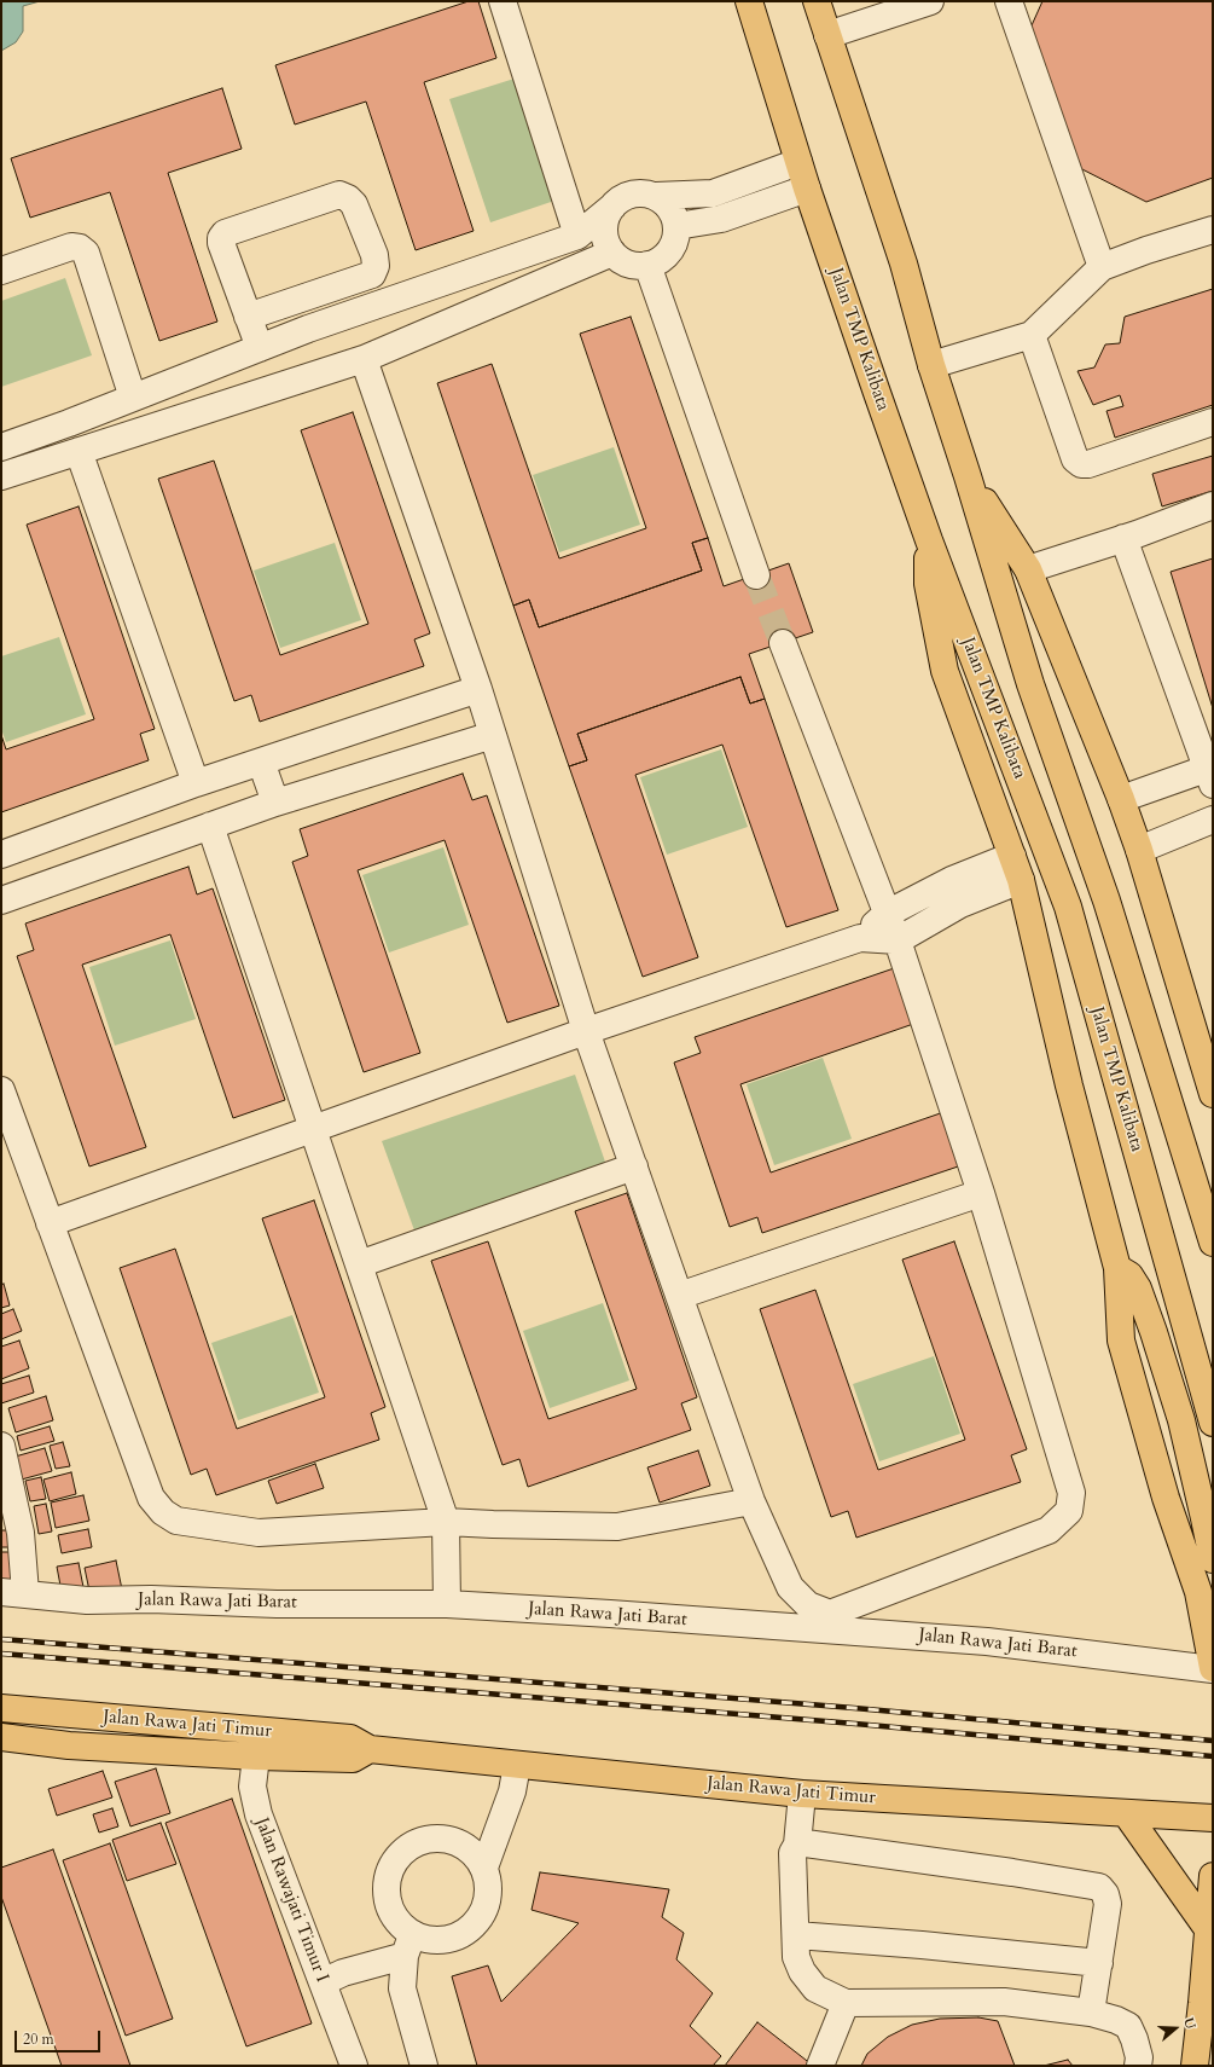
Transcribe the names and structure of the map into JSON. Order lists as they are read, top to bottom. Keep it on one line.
{"streets":{"main road":["Jalan TMP Kalibata","Jalan Rawa Jati Timur"],"street":["Jalan Rawa Jati Barat","Jalan Rawajati Timur I"]},"crossings":[["Jalan Rawa Jati Timur","Jalan Rawajati Timur I"]],"scale_bar":"20 m","north":"right"}
